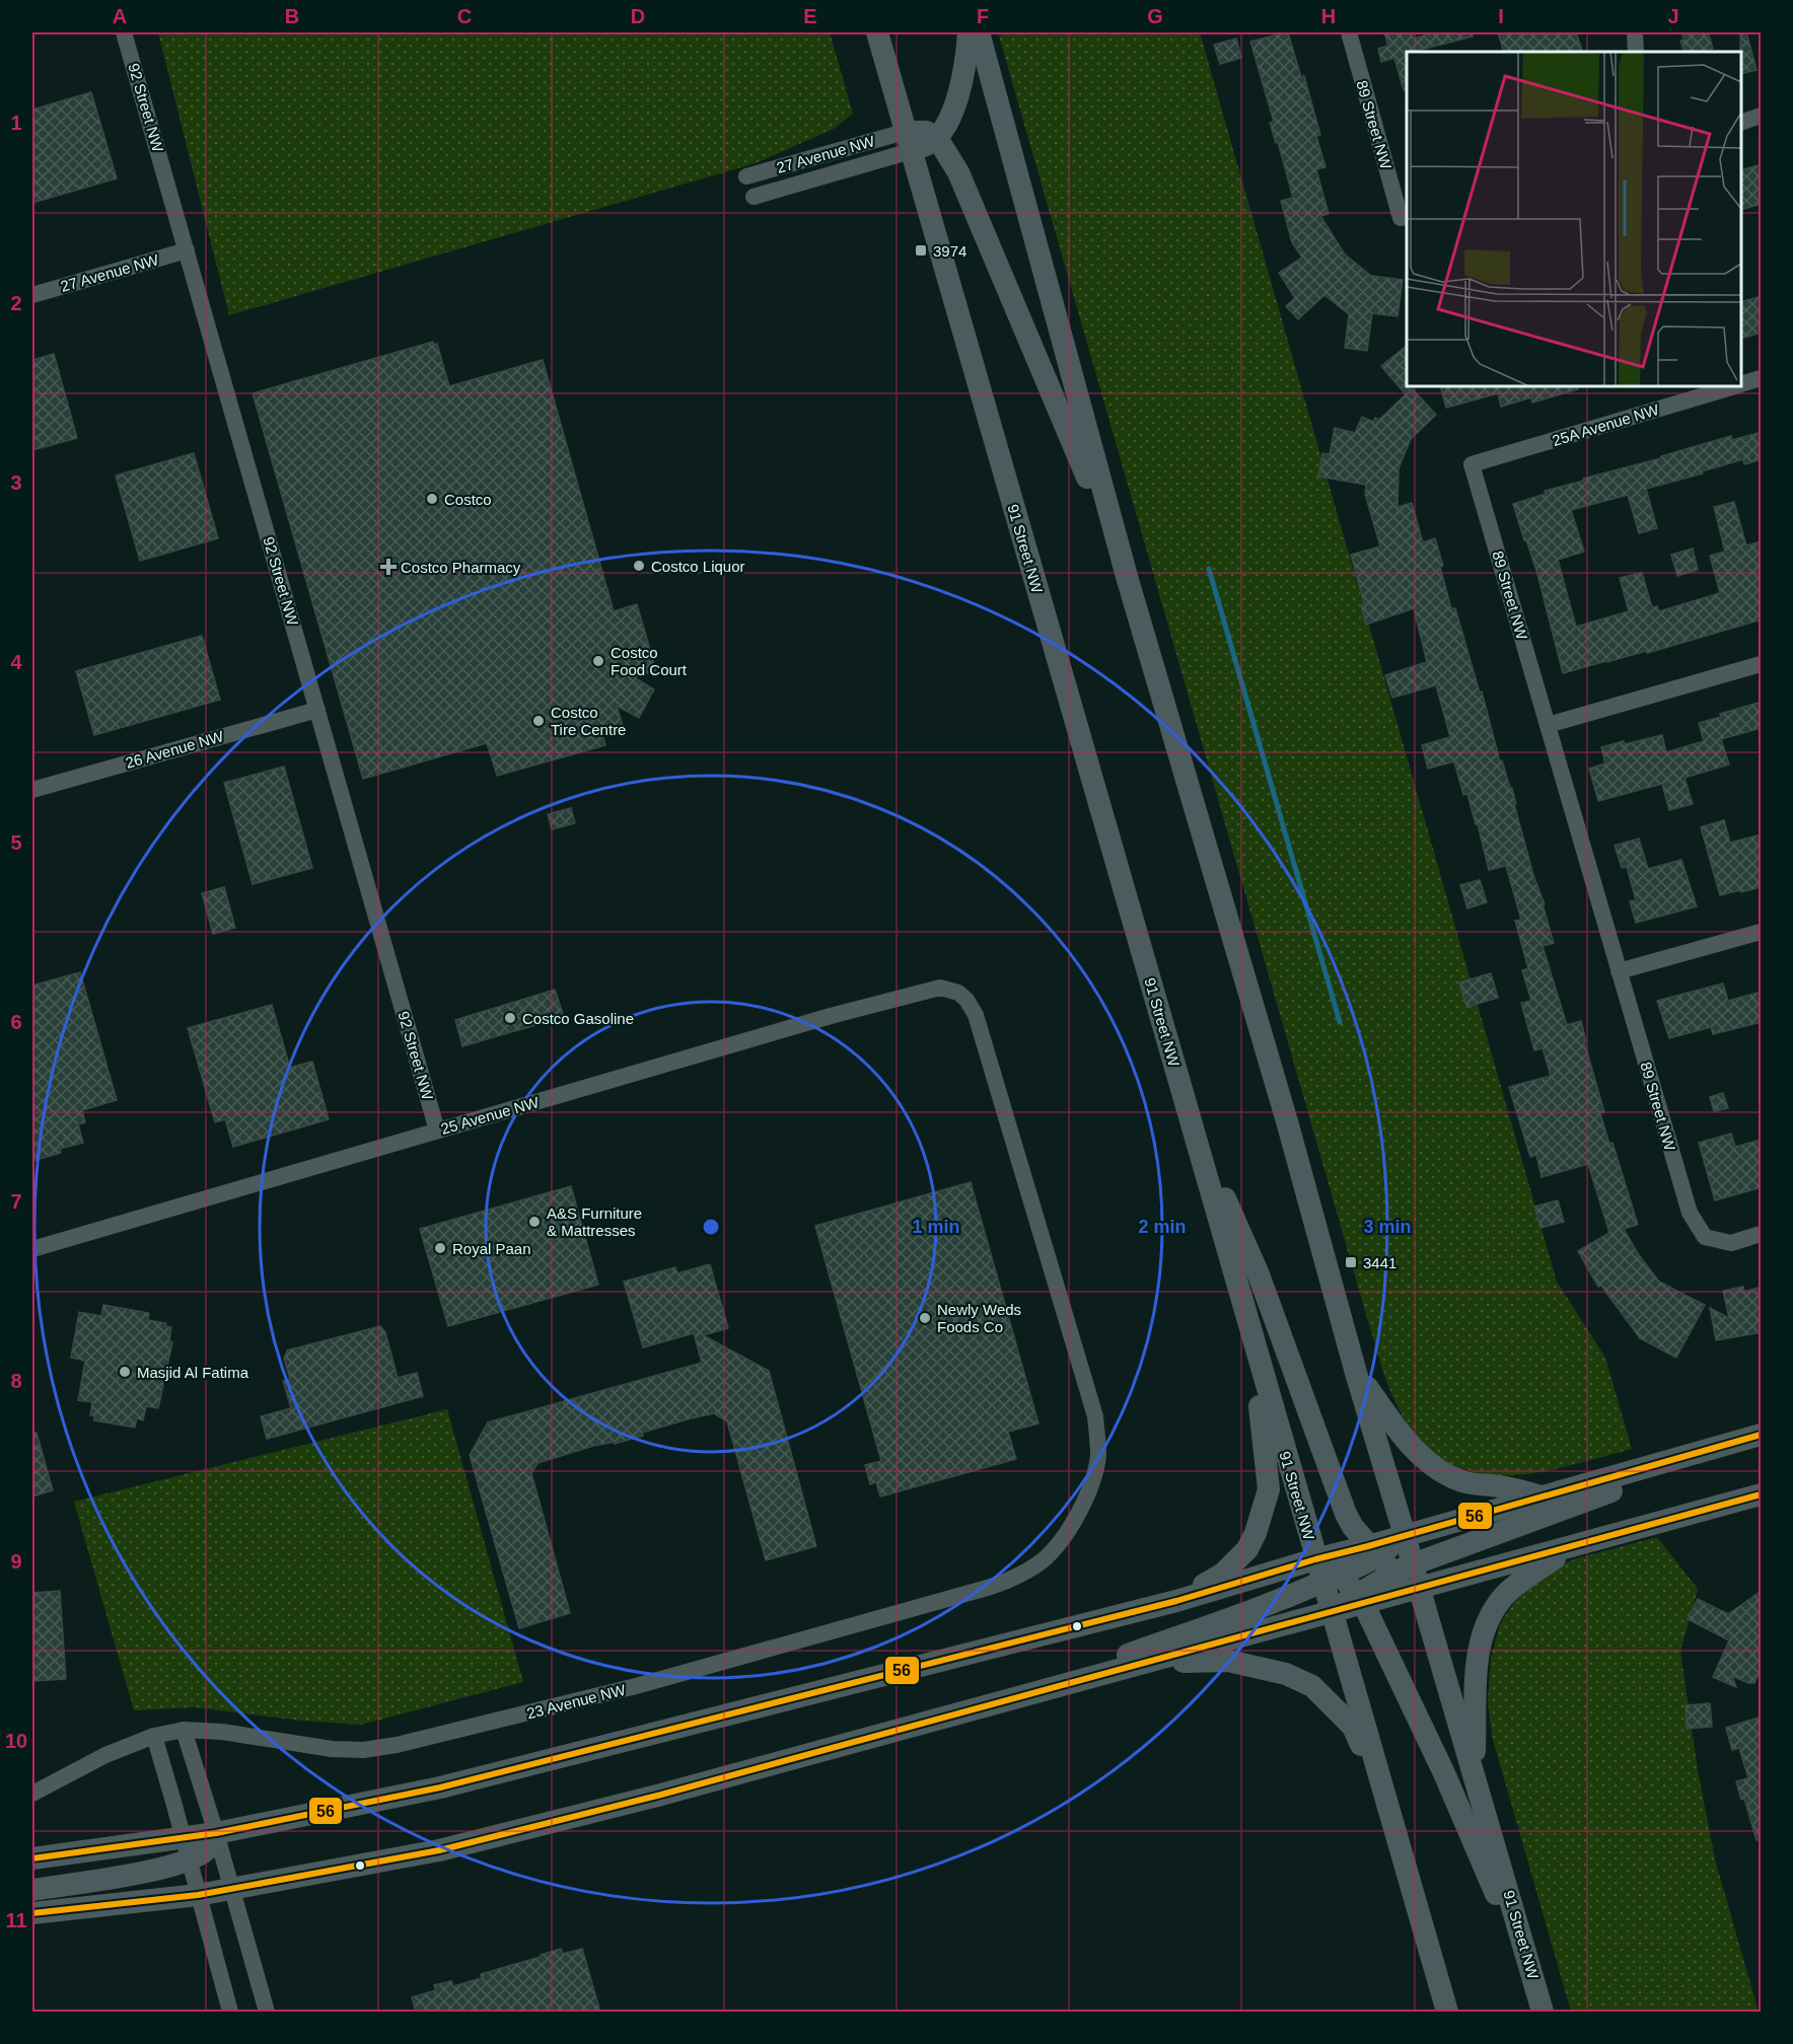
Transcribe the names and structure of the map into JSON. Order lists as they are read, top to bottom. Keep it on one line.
{"streets":{"main road":["91 Street NW"],"street":["92 Street NW","89 Street NW","27 Avenue NW","25A Avenue NW","26 Avenue NW","25 Avenue NW","23 Avenue NW"]},"crossings":[["92 Street NW","27 Avenue NW"],["92 Street NW","26 Avenue NW"],["92 Street NW","25 Avenue NW"],["89 Street NW","25A Avenue NW"],["27 Avenue NW","91 Street NW"],["25 Avenue NW","23 Avenue NW"]],"places":{"transit":["3974","3441"],"other":["Costco","Costco Liquor","Costco Food Court","Costco Tire Centre","Costco Gasoline","A&S Furniture & Mattresses","Royal Paan","Newly Weds Foods Co","Masjid Al Fatima"],"health":["Costco Pharmacy"]},"lines":["transit line 56"],"grid":{"columns":["A","B","C","D","E","F","G","H","I","J"],"rows":["1","2","3","4","5","6","7","8","9","10","11"]},"rings":["1 min","2 min","3 min"]}
